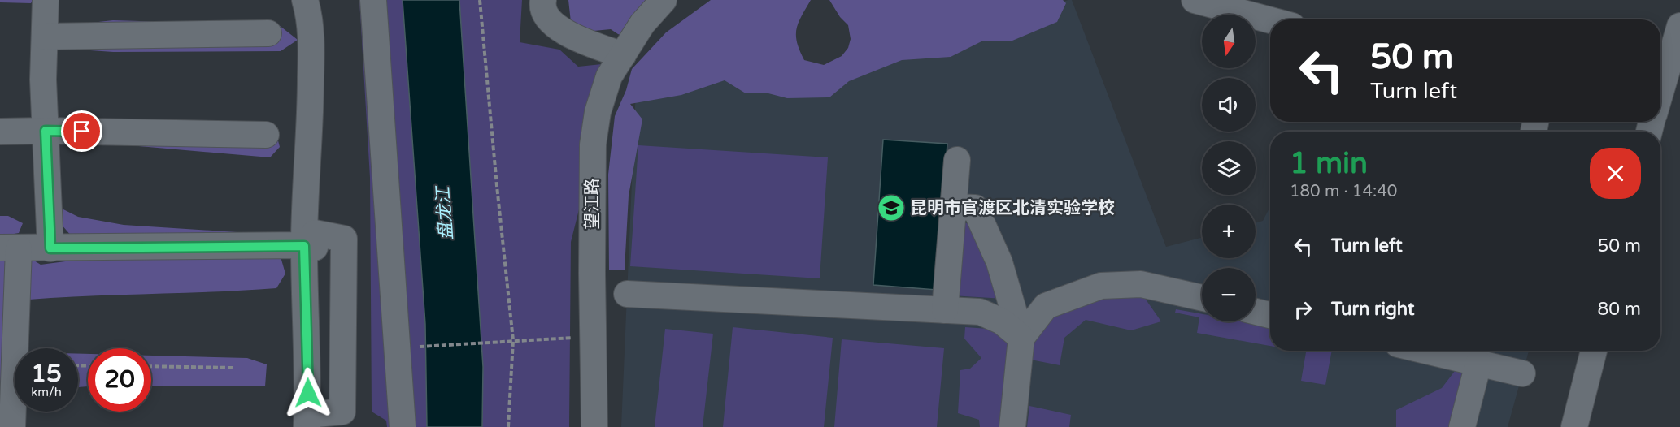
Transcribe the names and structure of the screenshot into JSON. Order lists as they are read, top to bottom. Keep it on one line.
{"streets":{"street":["望江路"]},"water":["盘龙江"],"places":{"school or university":["昆明市官渡区北清实验学校"]},"north":"bottom","page":{"map_buttons":["+","−"],"turn":["50 m","Turn left"],"heading":["1 min","180 m · 14:40"],"list":[{"name":"Turn left","value":"50 m"},{"name":"Turn right","value":"80 m"}],"speed":"15 km/h","limit":"20"}}
